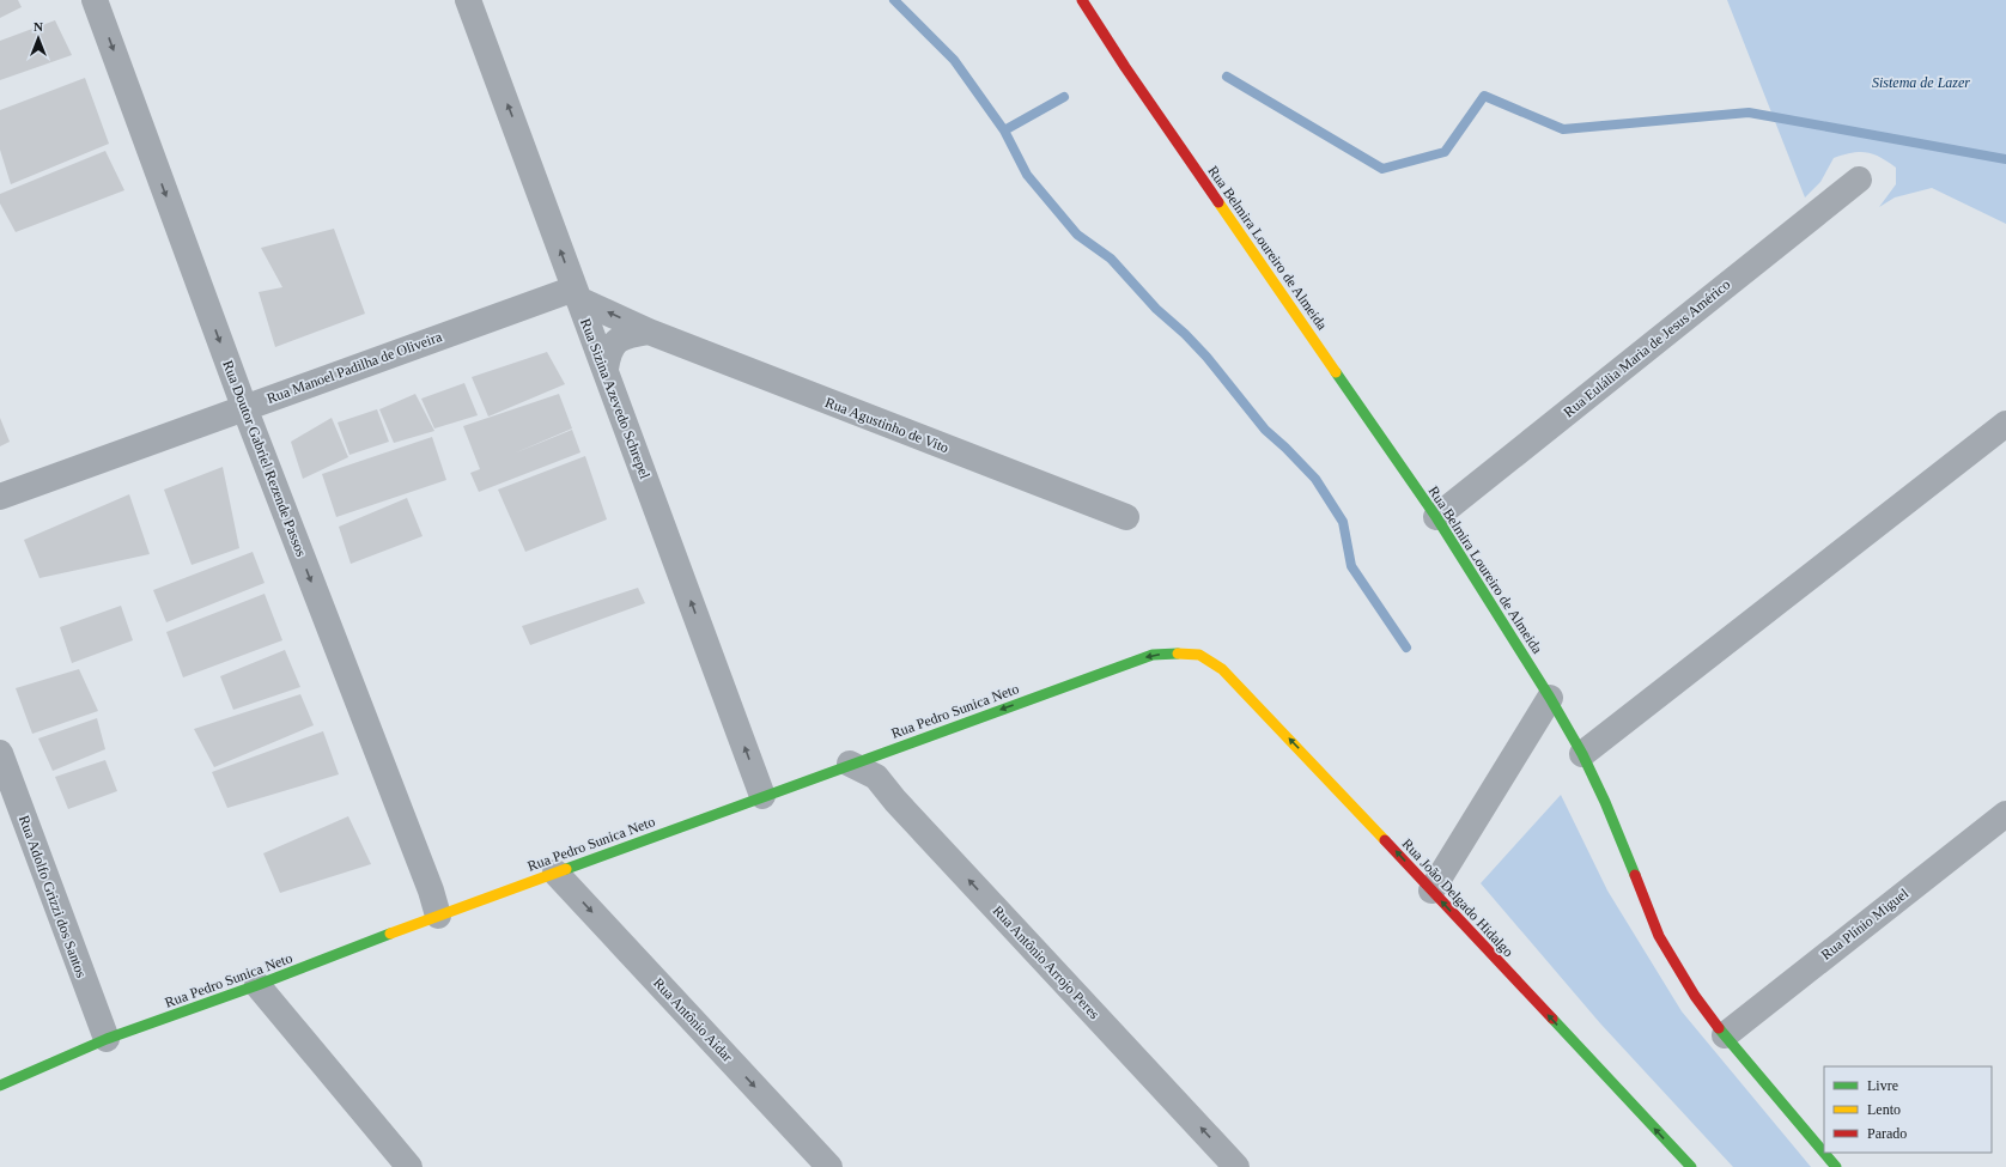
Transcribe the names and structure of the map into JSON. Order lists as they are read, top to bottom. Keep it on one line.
{"streets":{"street":["Rua Belmira Loureiro de Almeida","Rua Eulália Maria de Jesus Américo","Rua Manoel Padilha de Oliveira","Rua Sizina Azevedo Schrepel","Rua Agustinho de Vito","Rua Doutor Gabriel Rezende Passos","Rua Pedro Sunica Neto","Rua Adolfo Grizzi dos Santos","Rua João Delgado Hidalgo","Rua Plínio Miguel","Rua Antônio Arrojo Peres","Rua Antônio Aidar"]},"crossings":[["Rua Belmira Loureiro de Almeida","Rua Eulália Maria de Jesus Américo"],["Rua Belmira Loureiro de Almeida","Rua Plínio Miguel"],["Rua Manoel Padilha de Oliveira","Rua Sizina Azevedo Schrepel"],["Rua Manoel Padilha de Oliveira","Rua Agustinho de Vito"],["Rua Manoel Padilha de Oliveira","Rua Doutor Gabriel Rezende Passos"],["Rua Sizina Azevedo Schrepel","Rua Agustinho de Vito"],["Rua Sizina Azevedo Schrepel","Rua Pedro Sunica Neto"],["Rua Doutor Gabriel Rezende Passos","Rua Pedro Sunica Neto"],["Rua Pedro Sunica Neto","Rua Adolfo Grizzi dos Santos"],["Rua Pedro Sunica Neto","Rua João Delgado Hidalgo"],["Rua Pedro Sunica Neto","Rua Antônio Arrojo Peres"],["Rua Pedro Sunica Neto","Rua Antônio Aidar"]],"one_way":["Rua Sizina Azevedo Schrepel","Rua Doutor Gabriel Rezende Passos","Rua João Delgado Hidalgo","Rua Antônio Arrojo Peres","Rua Antônio Aidar"],"parks":["Sistema de Lazer"],"legend":["Livre","Lento","Parado"],"north":"top"}
